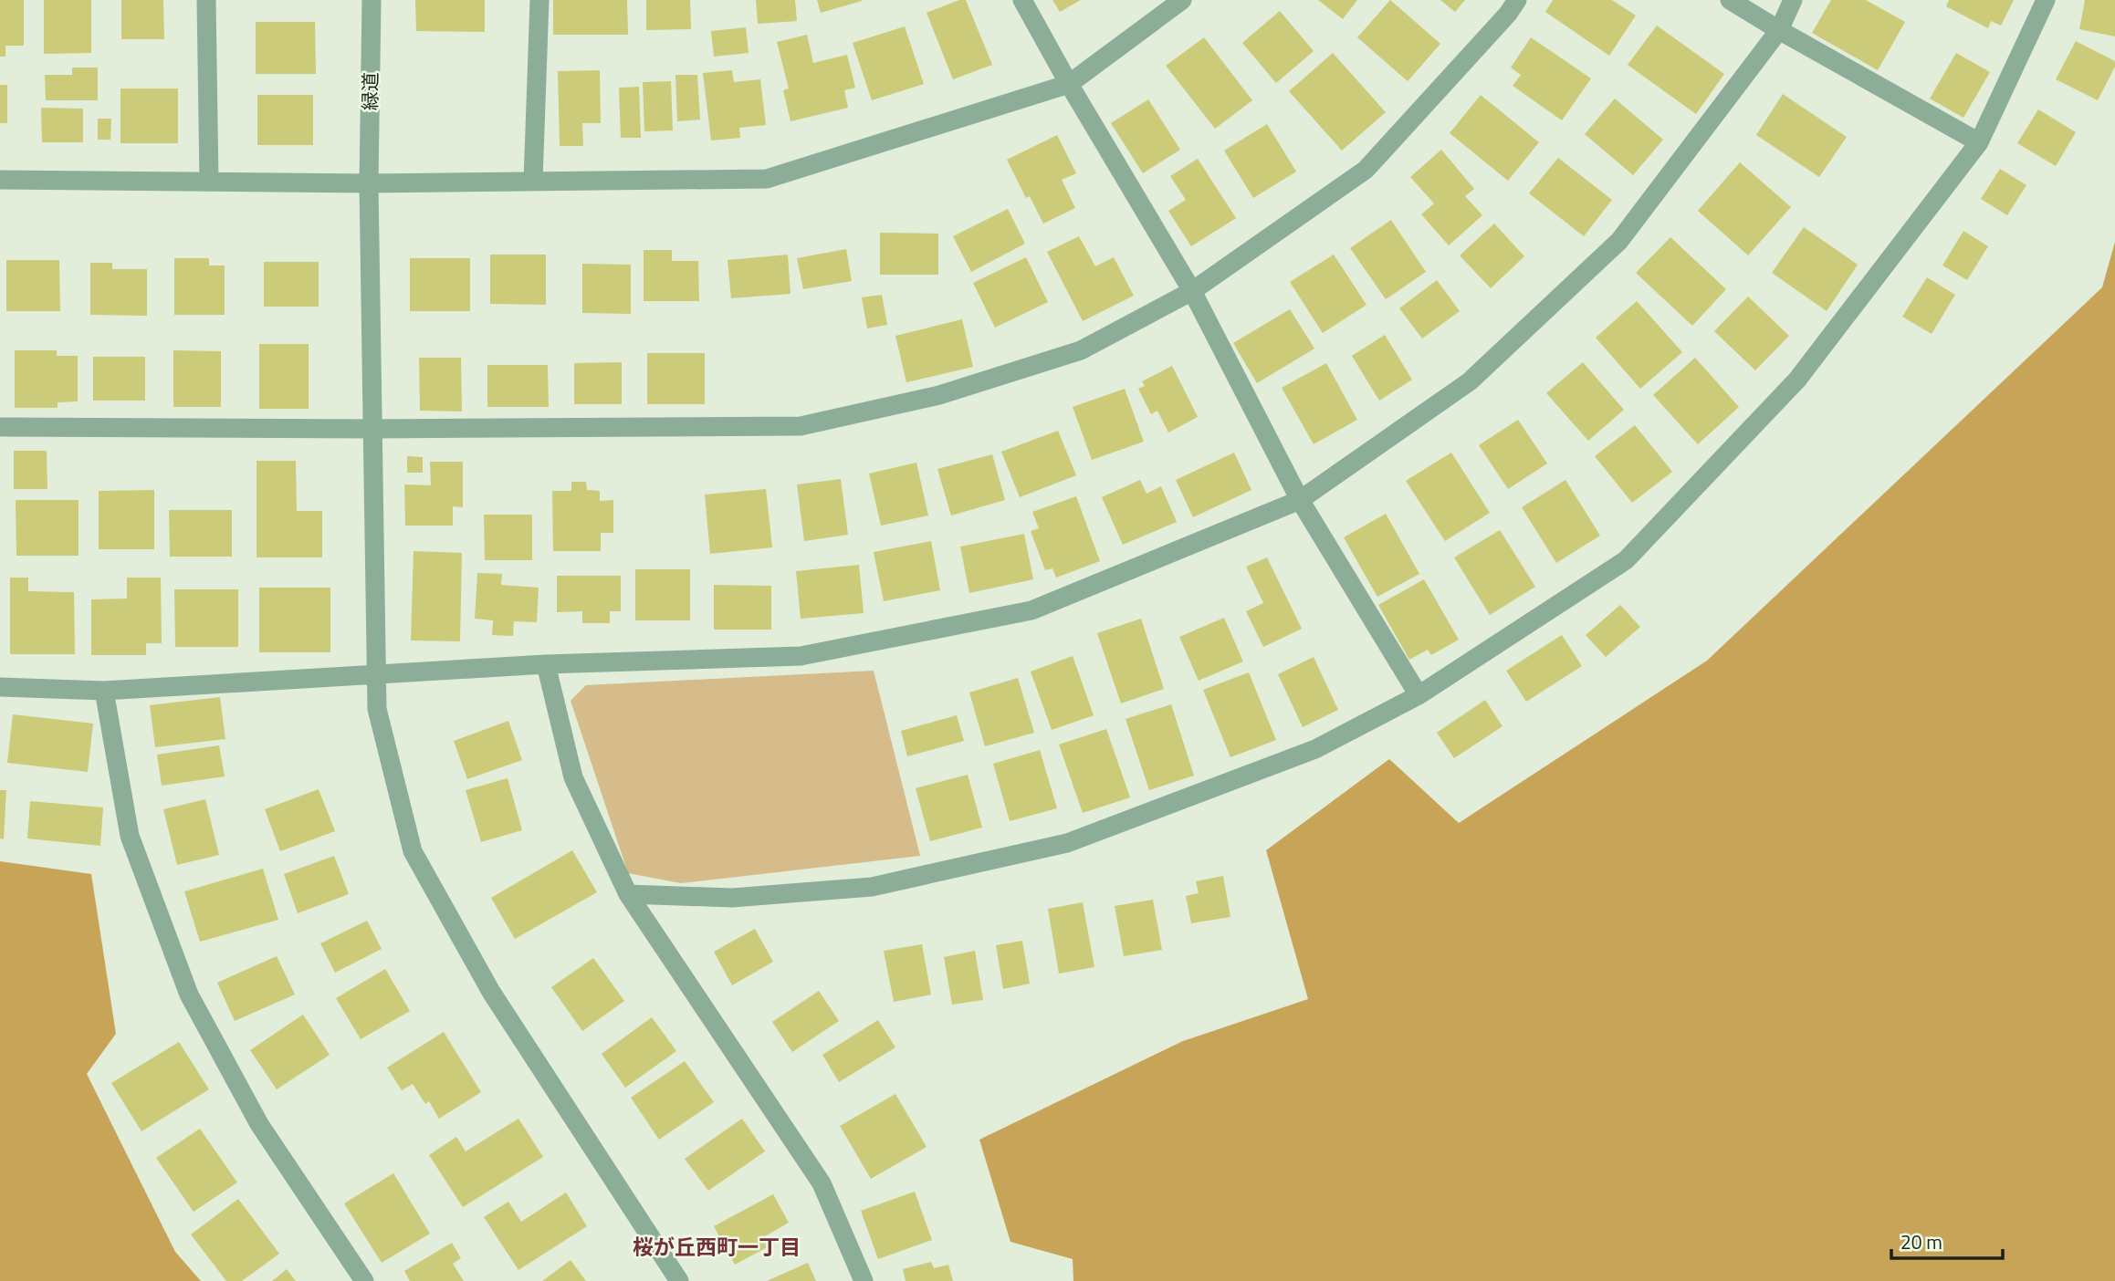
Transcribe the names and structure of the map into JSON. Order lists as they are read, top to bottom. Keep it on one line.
{"streets":{"street":["緑道"]},"districts":["桜が丘西町一丁目"],"scale_bar":"20 m"}
